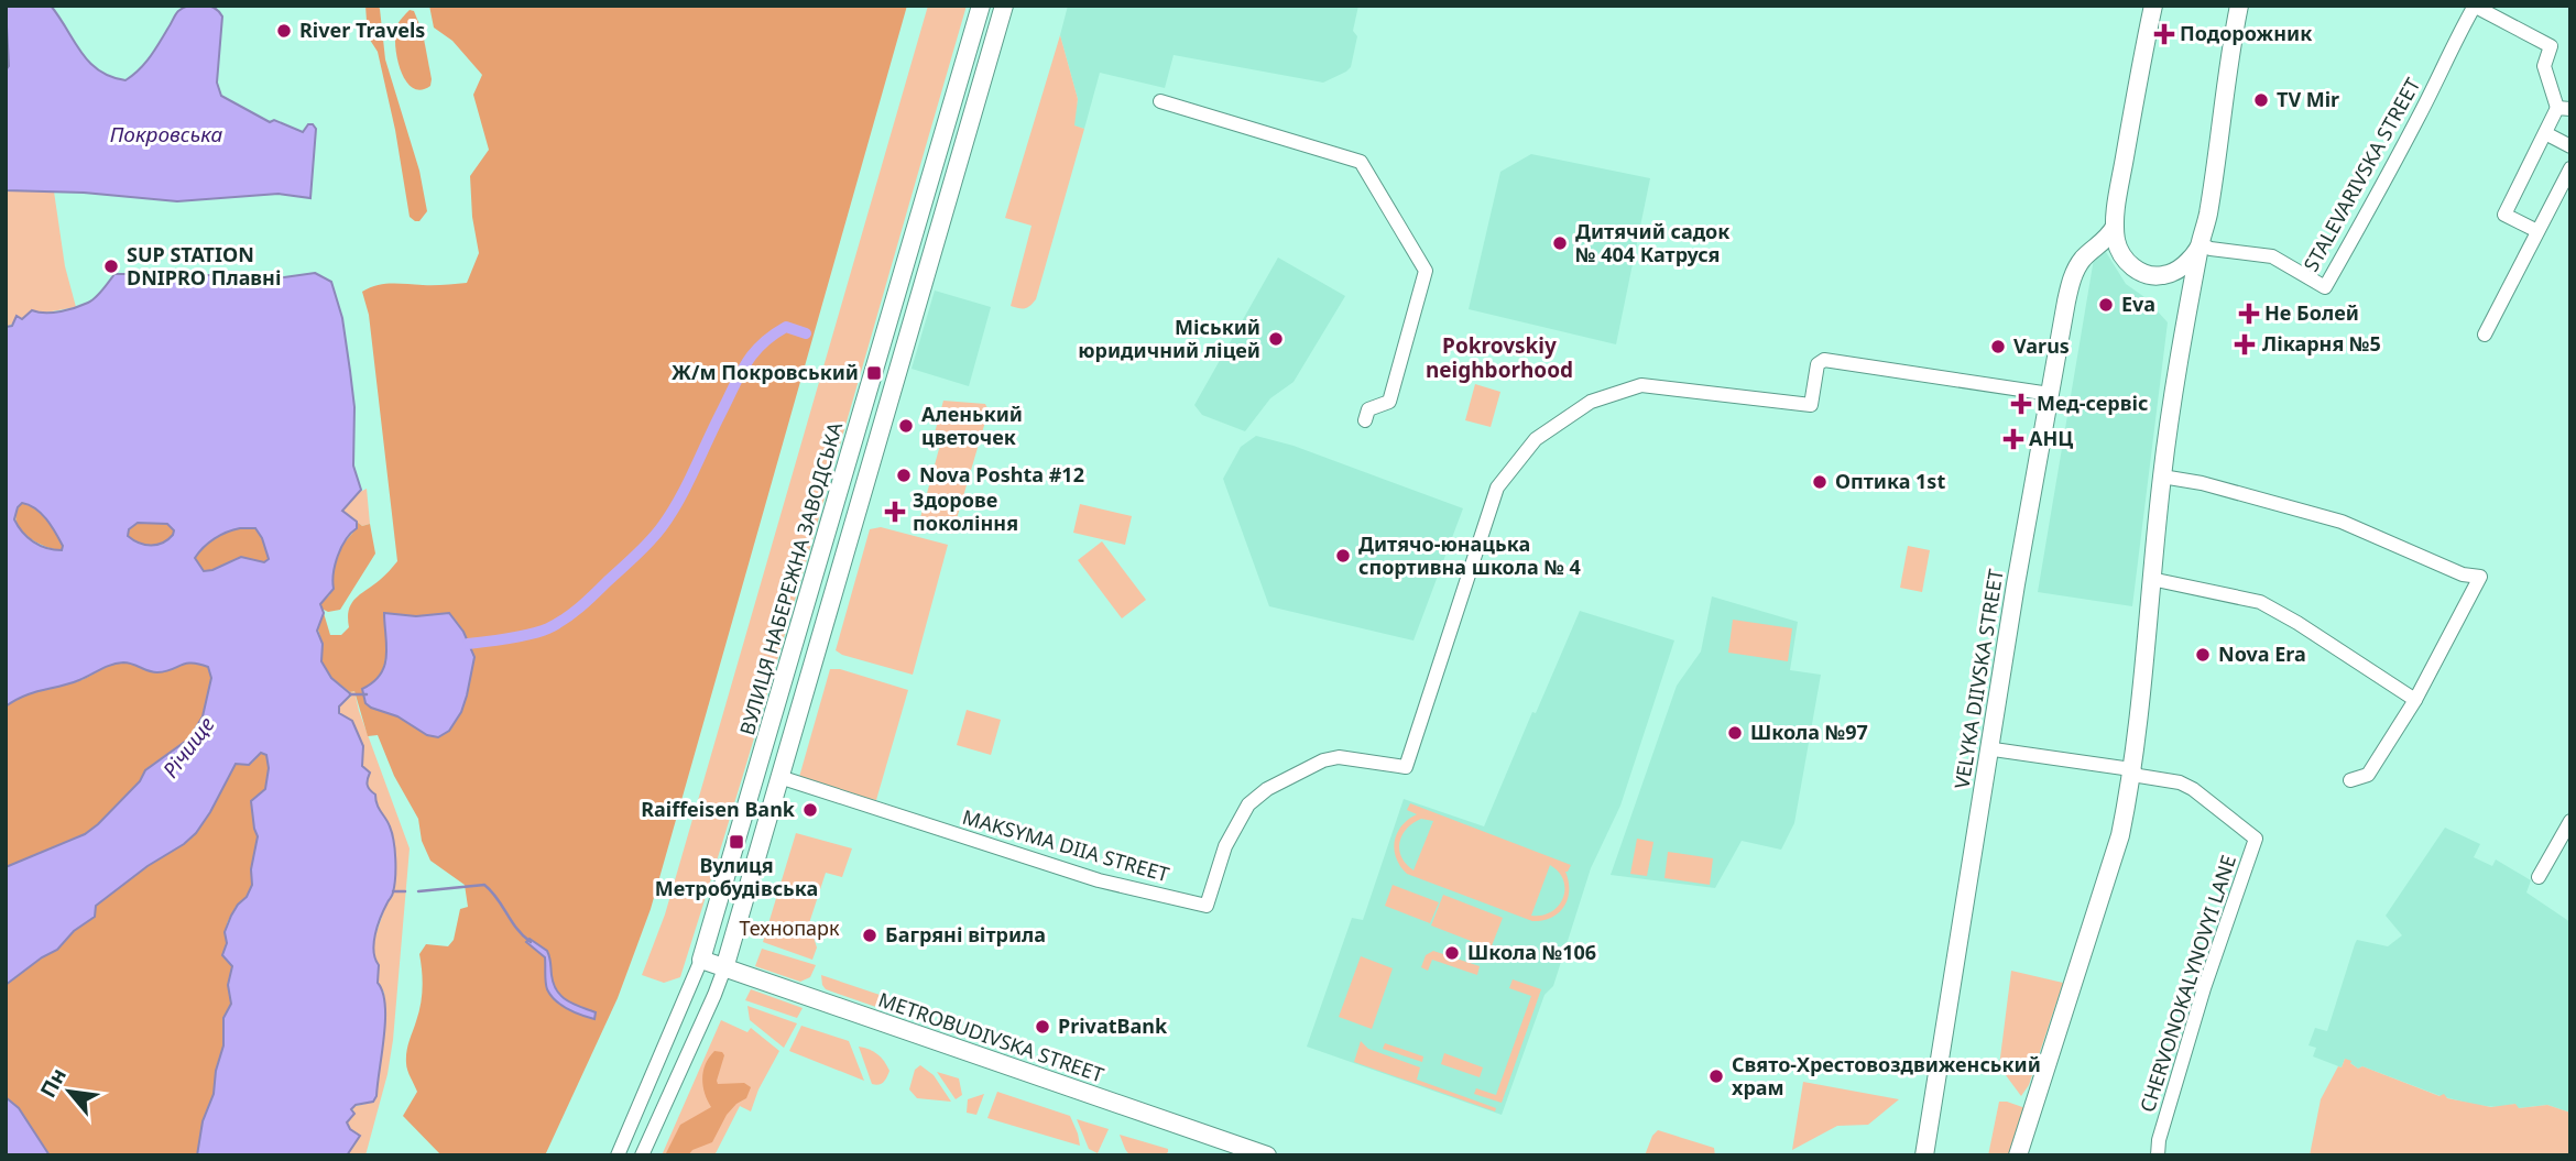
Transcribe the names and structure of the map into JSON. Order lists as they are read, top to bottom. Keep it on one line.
{"streets":{"main road":["ВУЛИЦЯ НАБЕРЕЖНА ЗАВОДСЬКА","VELYKA DIIVSKA STREET","METROBUDIVSKA STREET"],"street":["STALEVARIVSKA STREET","MAKSYMA DIIA STREET","CHERVONOKALYNOVYI LANE"]},"crossings":[["ВУЛИЦЯ НАБЕРЕЖНА ЗАВОДСЬКА","METROBUDIVSKA STREET"],["VELYKA DIIVSKA STREET","MAKSYMA DIIA STREET"],["VELYKA DIIVSKA STREET","CHERVONOKALYNOVYI LANE"]],"districts":["Pokrovskiy neighborhood"],"water":["Покровська","Річище"],"parks":["Технопарк"],"places":{"other":["River Travels","TV Mir","Дитячий садок № 404 Катруся","SUP STATION DNIPRO Плавні","Eva","Міський юридичний ліцей","Varus","Аленький цветочек","Nova Poshta #12","Оптика 1st","Дитячо-юнацька спортивна школа № 4","Nova Era","Школа №97","Raiffeisen Bank","Багряні вітрила","Школа №106","PrivatBank","Свято-Хрестовоздвиженський храм"],"health":["Подорожник","Не Болей","Лікарня №5","Мед-сервіс","АНЦ","Здорове покоління"],"transit":["Ж/м Покровський","Вулиця Метробудівська"]},"north":"top left"}
